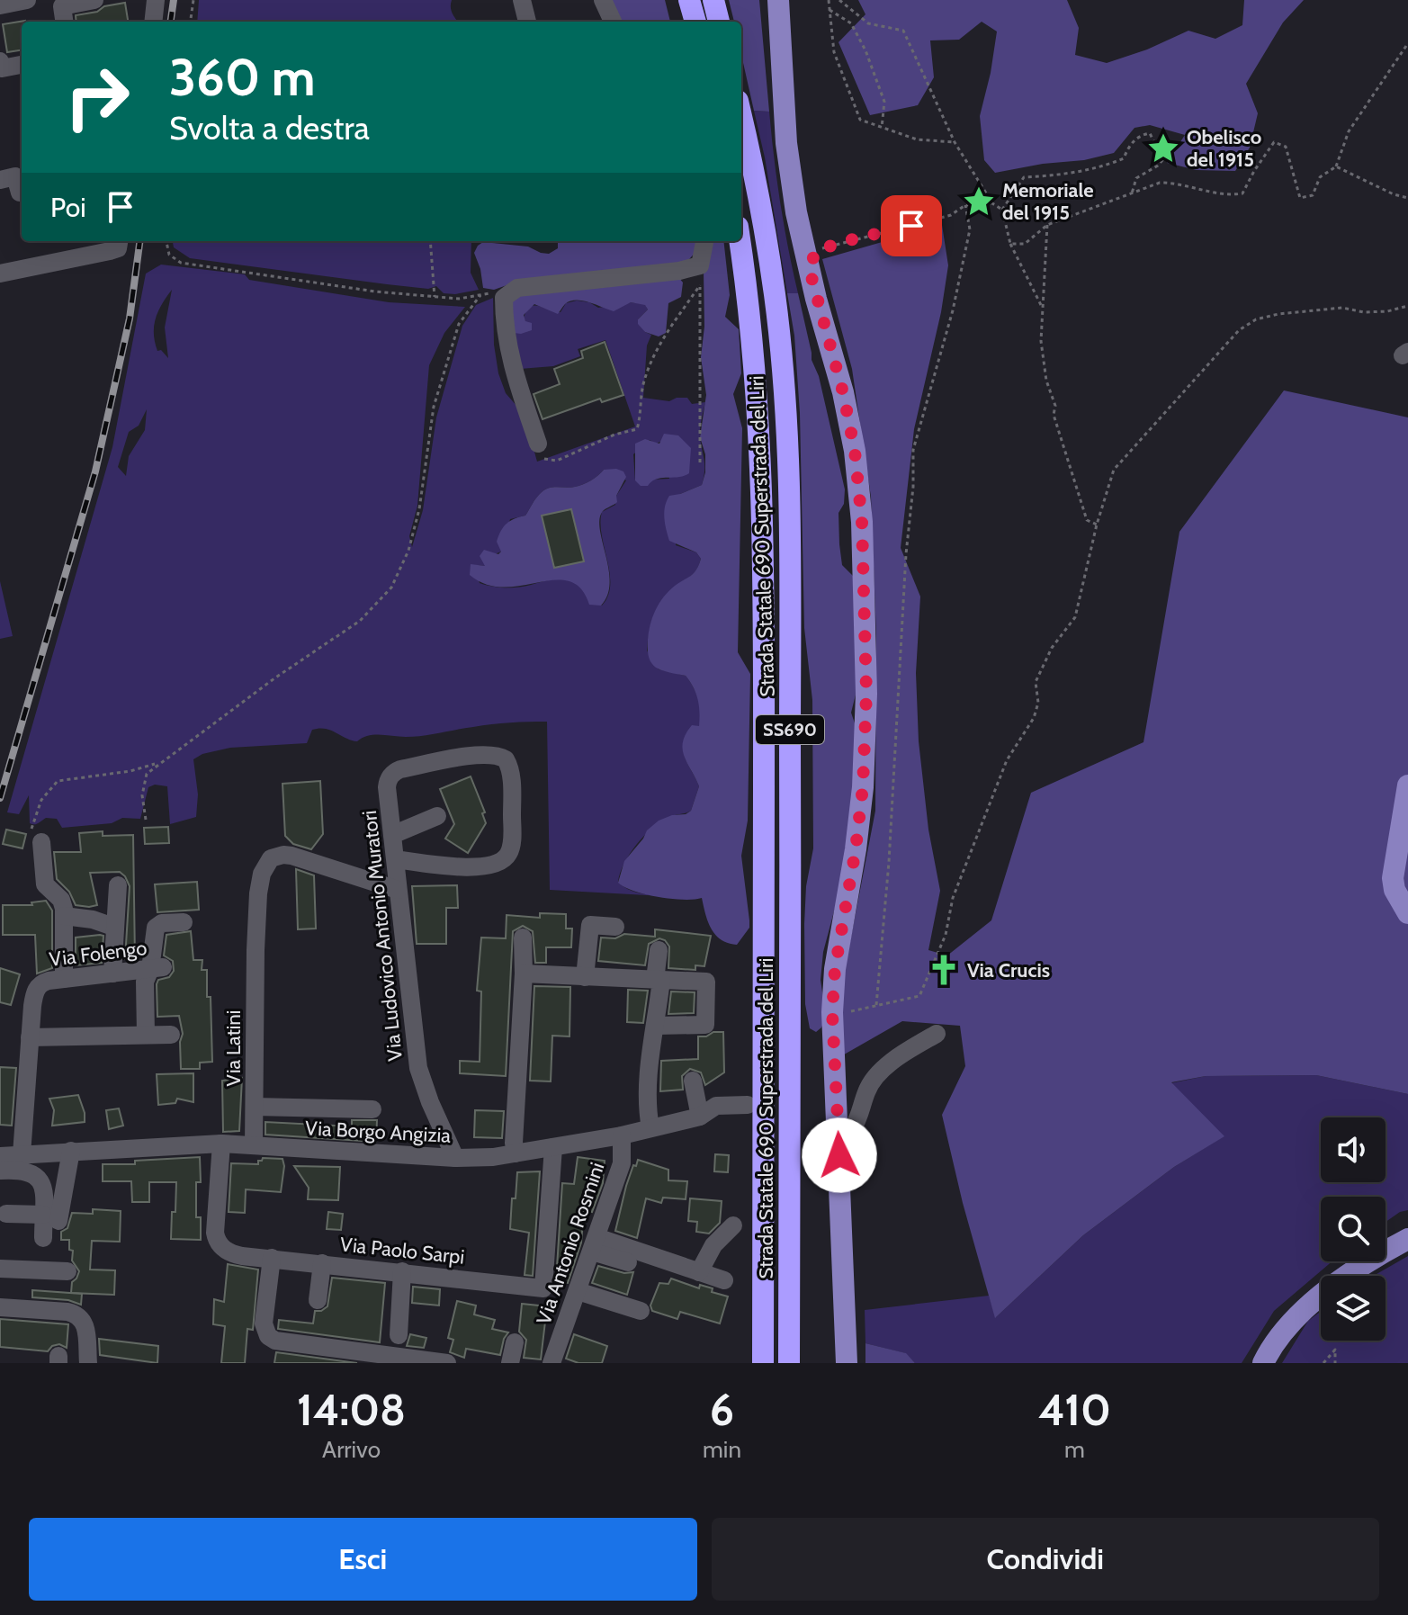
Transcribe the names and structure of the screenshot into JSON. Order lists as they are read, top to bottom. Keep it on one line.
{"streets":{"highway":["Strada Statale 690 Superstrada del Liri","SS690"],"street":["Via Ludovico Antonio Muratori","Via Folengo","Via Latini","Via Borgo Angizia","Via Antonio Rosmini","Via Paolo Sarpi"]},"crossings":[["Via Ludovico Antonio Muratori","Via Latini"],["Via Ludovico Antonio Muratori","Via Borgo Angizia"],["Via Folengo","Via Borgo Angizia"],["Via Latini","Via Borgo Angizia"],["Via Borgo Angizia","Via Antonio Rosmini"],["Via Borgo Angizia","Via Paolo Sarpi"]],"places":{"place":["Obelisco del 1915","Memoriale del 1915"],"church":["Via Crucis"]},"page":{"turn":["360 m","Svolta a destra"],"then":"Poi","eta":["14:08","Arrivo","6","min","410","m"],"buttons":["Esci","Condividi"]}}
